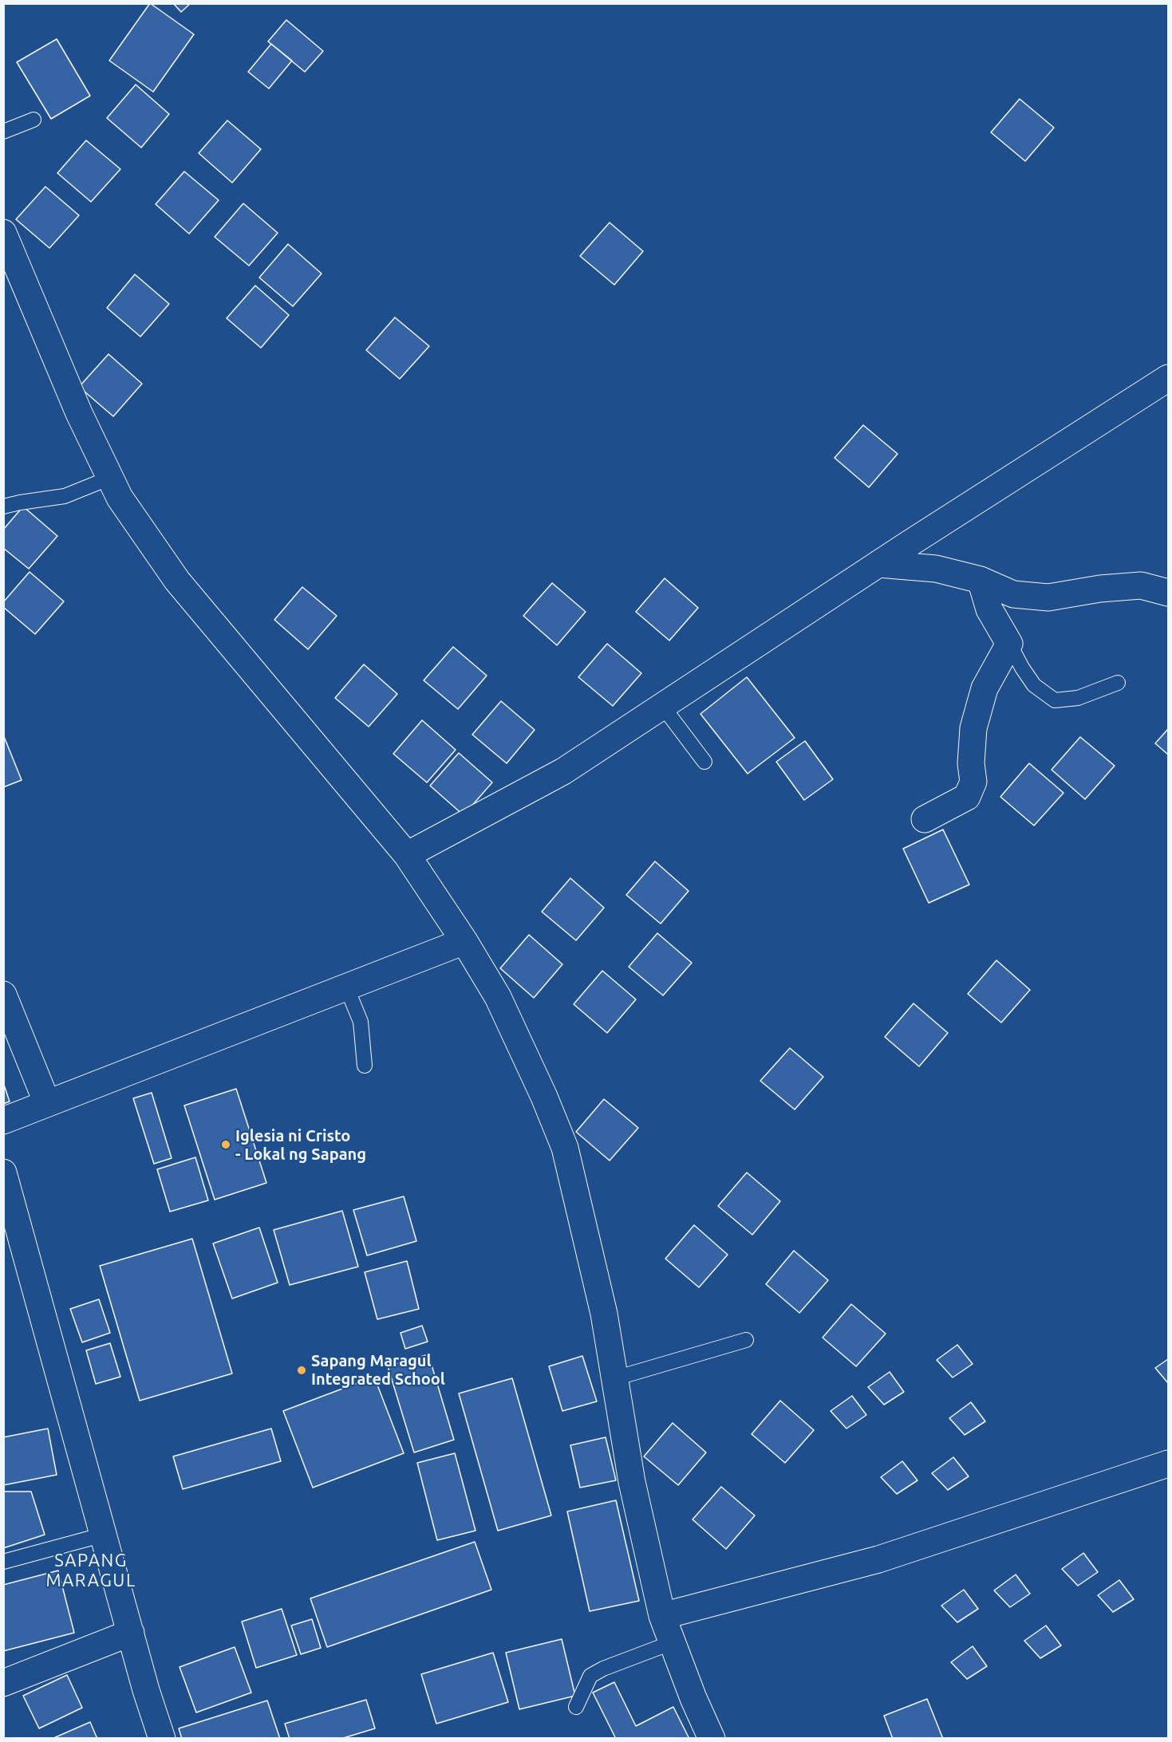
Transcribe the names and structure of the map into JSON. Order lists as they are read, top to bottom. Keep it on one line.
{"districts":["SAPANG MARAGUL"],"places":["Iglesia ni Cristo - Lokal ng Sapang","Sapang Maragul Integrated School"]}
